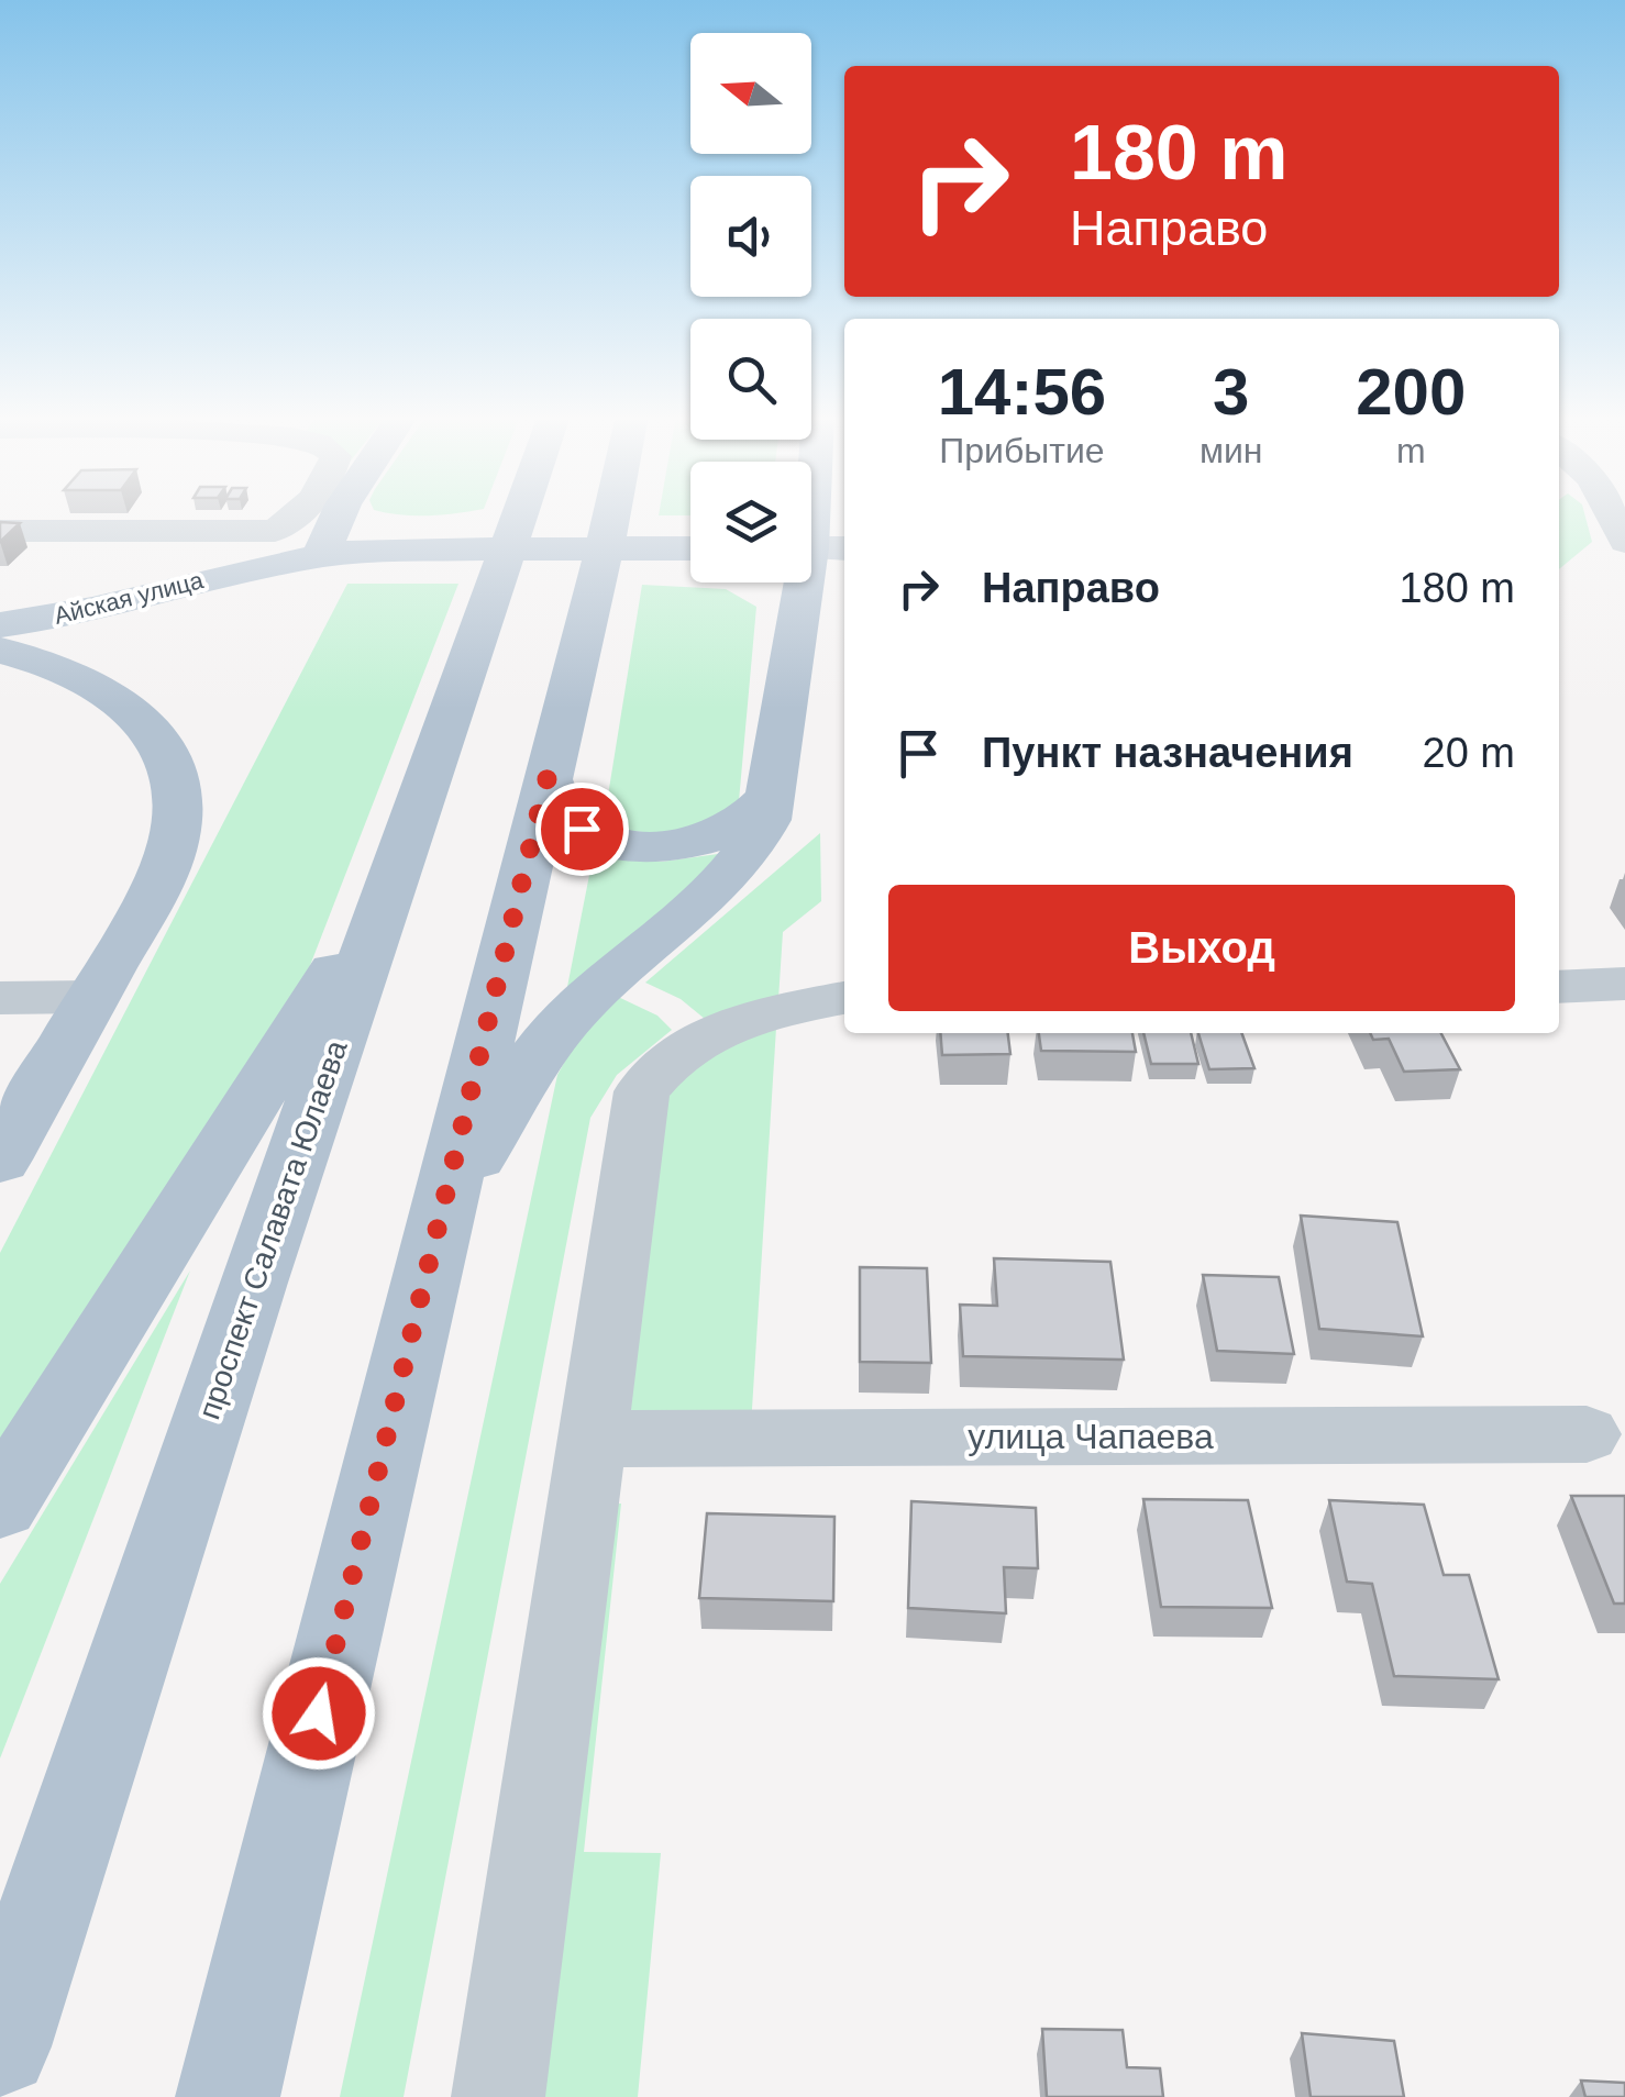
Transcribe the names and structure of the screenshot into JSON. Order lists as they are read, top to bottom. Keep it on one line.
{"streets":{"main road":["Айская улица","проспект Салавата Юлаева"],"street":["улица Чапаева"]},"north":"left","page":{"turn":["180 m","Направо"],"eta":["14:56","Прибытие","3","мин","200","m"],"list":[{"name":"Направо","value":"180 m"},{"name":"Пункт назначения","value":"20 m"}],"buttons":"Выход"}}
